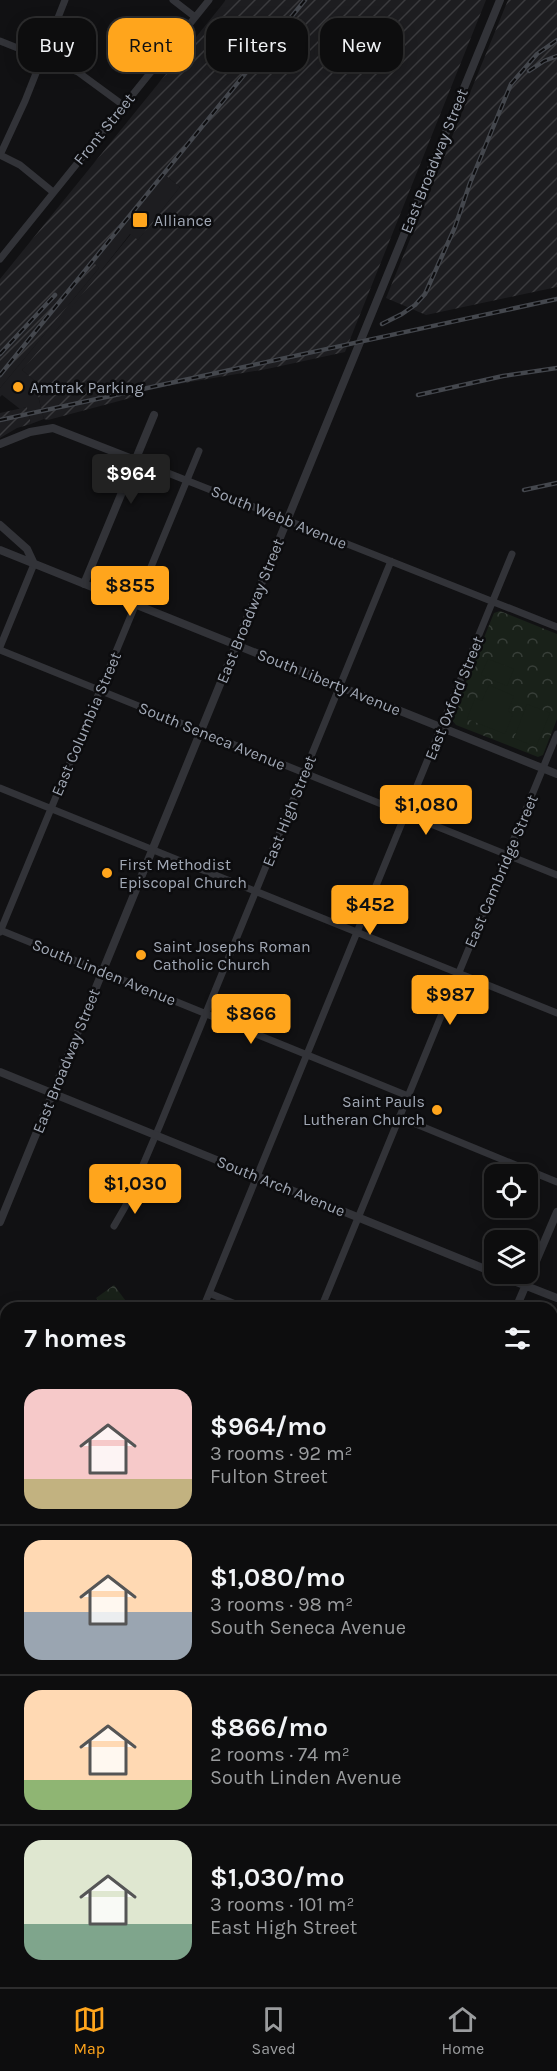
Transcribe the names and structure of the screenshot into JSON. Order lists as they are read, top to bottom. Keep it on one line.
{"streets":{"street":["Front Street","East Broadway Street","South Webb Avenue","South Liberty Avenue","East Oxford Street","East Columbia Street","South Seneca Avenue","East High Street","East Cambridge Street","South Linden Avenue","South Arch Avenue"]},"crossings":[["East Broadway Street","South Webb Avenue"],["East Broadway Street","South Liberty Avenue"],["East Broadway Street","South Seneca Avenue"],["East Broadway Street","South Linden Avenue"],["East Broadway Street","South Arch Avenue"],["South Webb Avenue","East Oxford Street"],["South Webb Avenue","East Columbia Street"],["South Webb Avenue","East High Street"],["South Liberty Avenue","East Oxford Street"],["South Liberty Avenue","East Columbia Street"],["South Liberty Avenue","East High Street"],["South Liberty Avenue","East Cambridge Street"],["East Oxford Street","South Seneca Avenue"],["East Oxford Street","South Linden Avenue"],["East Oxford Street","South Arch Avenue"],["East Columbia Street","South Seneca Avenue"],["East Columbia Street","South Linden Avenue"],["South Seneca Avenue","East High Street"],["South Seneca Avenue","East Cambridge Street"],["East High Street","South Linden Avenue"],["East High Street","South Arch Avenue"],["East Cambridge Street","South Linden Avenue"],["East Cambridge Street","South Arch Avenue"]],"places":{"transit":["Alliance"],"other":["Amtrak Parking","First Methodist Episcopal Church","Saint Josephs Roman Catholic Church","Saint Pauls Lutheran Church"]},"page":{"chip":["Buy","Rent","Filters","New"],"price":["$964","$855","$1,080","$452","$987","$866","$1,030"],"heading":"7 homes","list":[{"name":"$964/mo","note":"3 rooms · 92 m² · Fulton Street"},{"name":"$1,080/mo","note":"3 rooms · 98 m² · South Seneca Avenue"},{"name":"$866/mo","note":"2 rooms · 74 m² · South Linden Avenue"},{"name":"$1,030/mo","note":"3 rooms · 101 m² · East High Street"}],"tabs":["Map","Saved","Home"]}}
